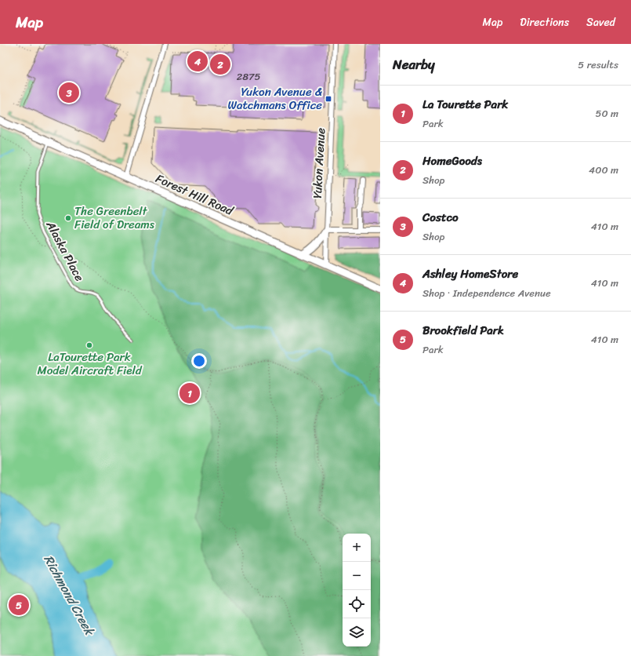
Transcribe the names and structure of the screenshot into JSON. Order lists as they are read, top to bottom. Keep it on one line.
{"streets":{"street":["Yukon Avenue","Forest Hill Road"],"lane":["Alaska Place"]},"crossings":[["Yukon Avenue","Forest Hill Road"],["Forest Hill Road","Alaska Place"]],"water":["Richmond Creek"],"places":{"transit":["Yukon Avenue & Watchmans Office"],"other":["The Greenbelt Field of Dreams","LaTourette Park Model Aircraft Field"]},"house_numbers":["2875"],"page":{"header":"Map","nav":["Map","Directions","Saved"],"heading":["Nearby","5 results"],"pins":["4","2","3","1","5"],"list":[{"mark":"1","name":"La Tourette Park","note":"Park","value":"50 m"},{"mark":"2","name":"HomeGoods","note":"Shop","value":"400 m"},{"mark":"3","name":"Costco","note":"Shop","value":"410 m"},{"mark":"4","name":"Ashley HomeStore","note":"Shop · Independence Avenue","value":"410 m"},{"mark":"5","name":"Brookfield Park","note":"Park","value":"410 m"}],"map_buttons":["+","−"]}}
